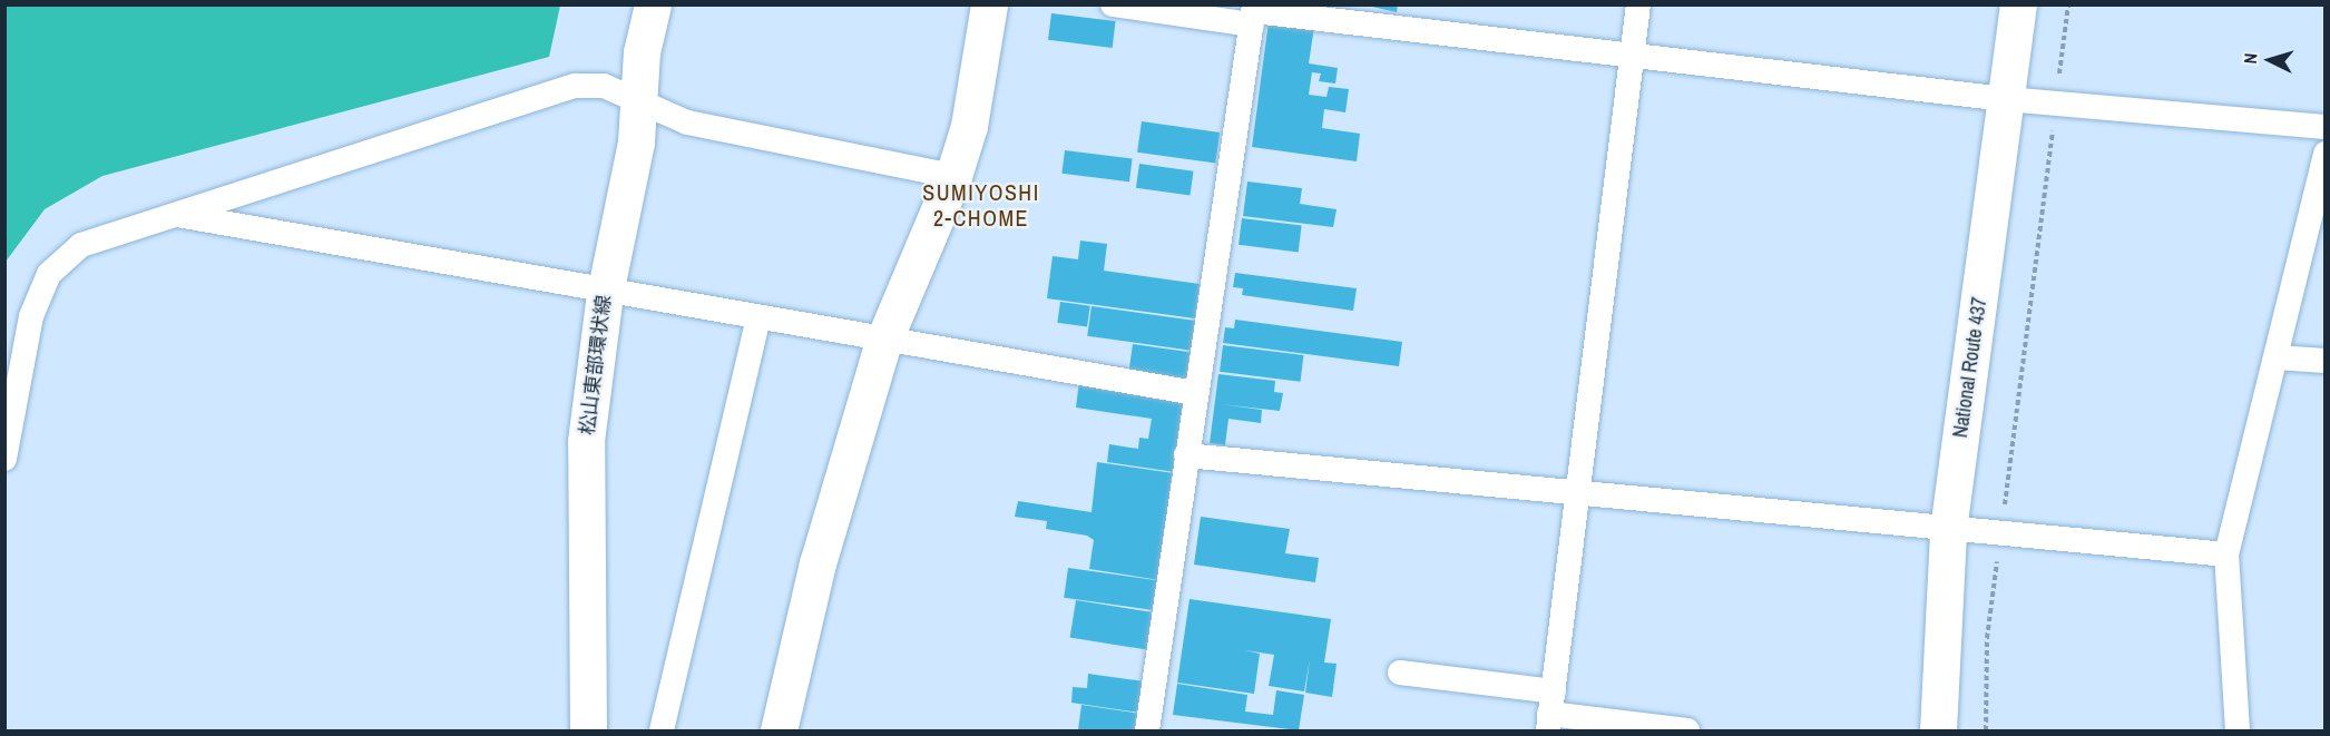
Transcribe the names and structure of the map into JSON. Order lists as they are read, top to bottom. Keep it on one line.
{"streets":{"main road":["松山東部環状線","National Route 437"]},"districts":["SUMIYOSHI 2-CHOME"],"north":"left"}
